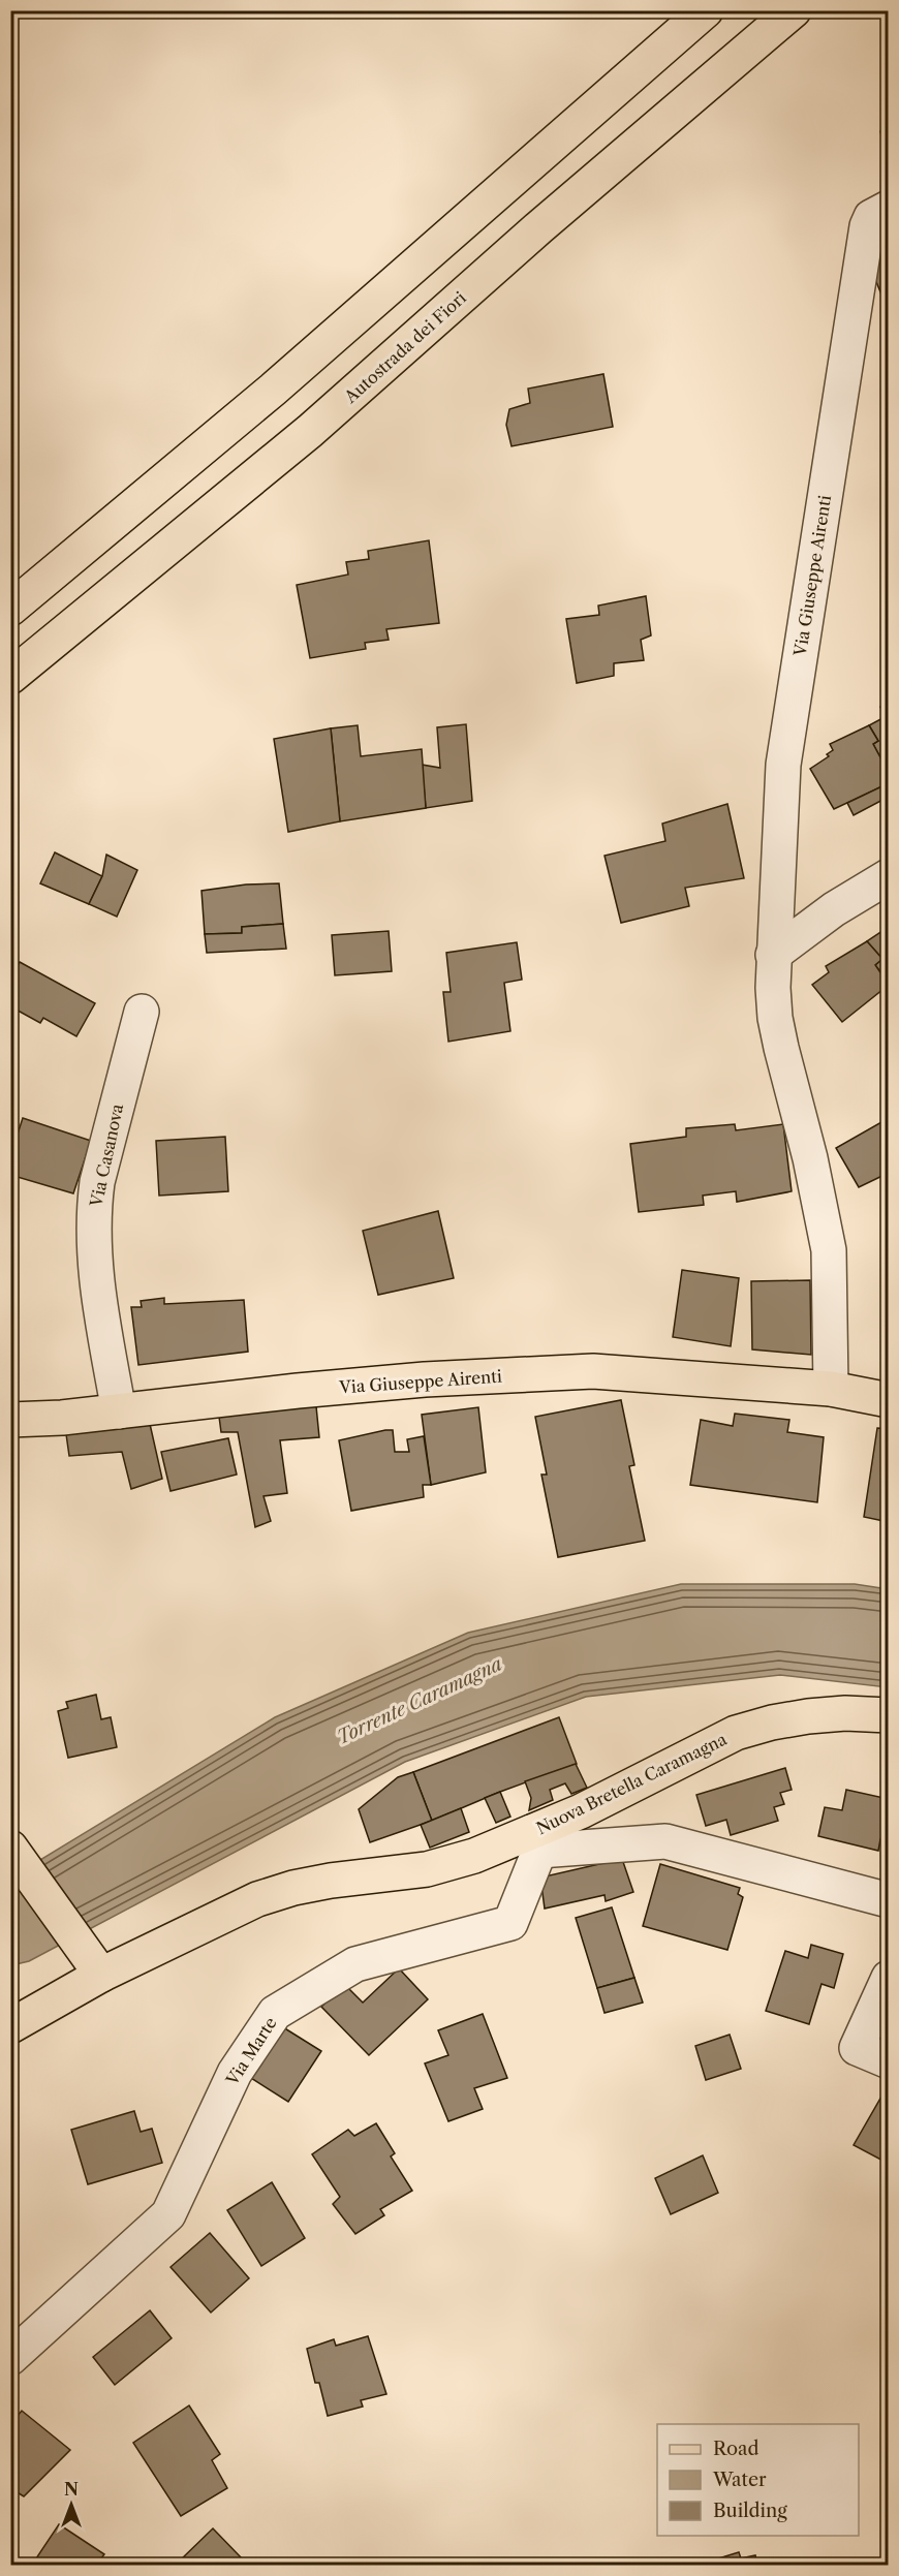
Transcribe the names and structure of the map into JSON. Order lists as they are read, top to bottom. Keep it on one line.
{"streets":{"main road":["Autostrada dei Fiori","Via Giuseppe Airenti","Nuova Bretella Caramagna"],"street":["Via Casanova","Via Marte"]},"crossings":[["Via Giuseppe Airenti","Via Casanova"],["Nuova Bretella Caramagna","Via Marte"]],"water":["Torrente Caramagna"],"legend":["Road","Water","Building"],"north":"top"}
